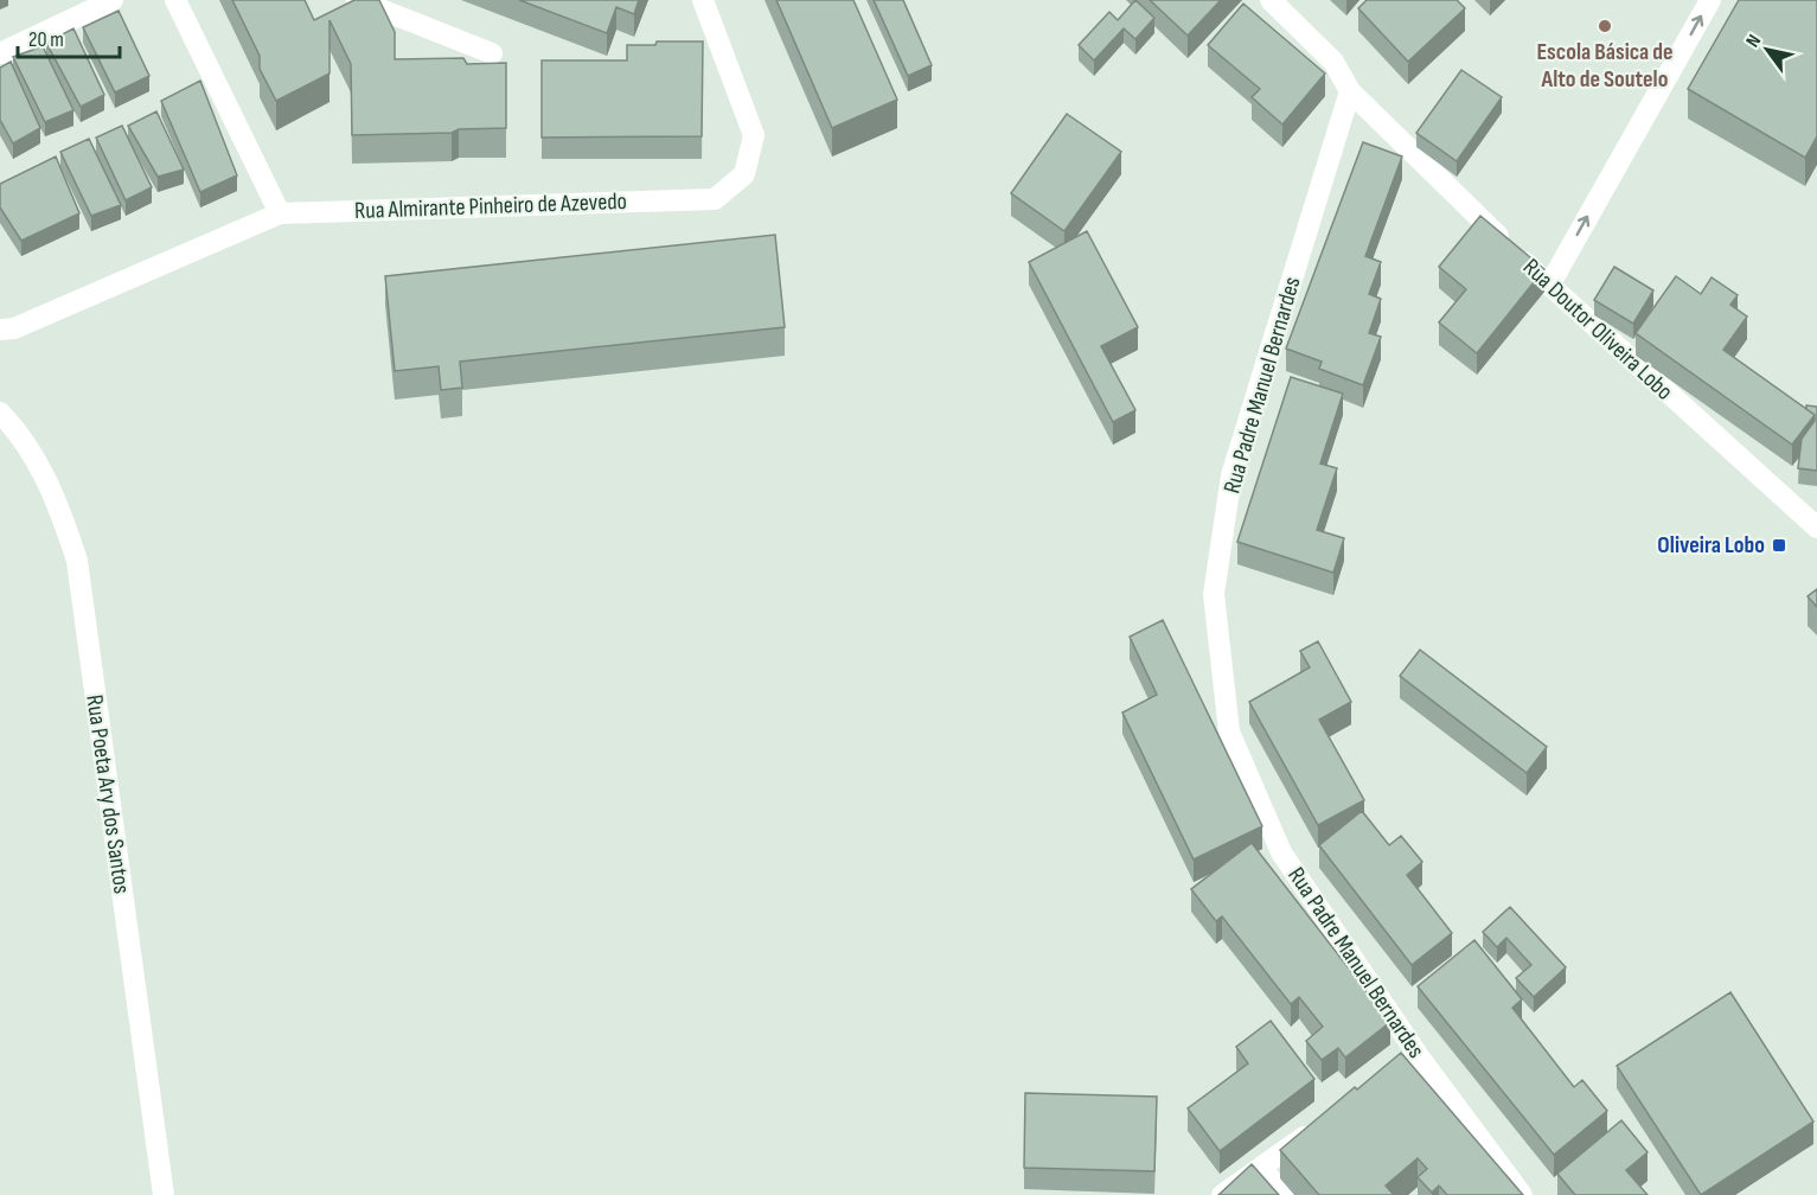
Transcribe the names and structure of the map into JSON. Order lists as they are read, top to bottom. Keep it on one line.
{"streets":{"street":["Rua Almirante Pinheiro de Azevedo","Rua Doutor Oliveira Lobo","Rua Padre Manuel Bernardes","Rua Poeta Ary dos Santos"]},"crossings":[["Rua Doutor Oliveira Lobo","Rua Padre Manuel Bernardes"]],"places":{"other":["Escola Básica de Alto de Soutelo"],"transit":["Oliveira Lobo"]},"scale_bar":"20 m","north":"top left"}
